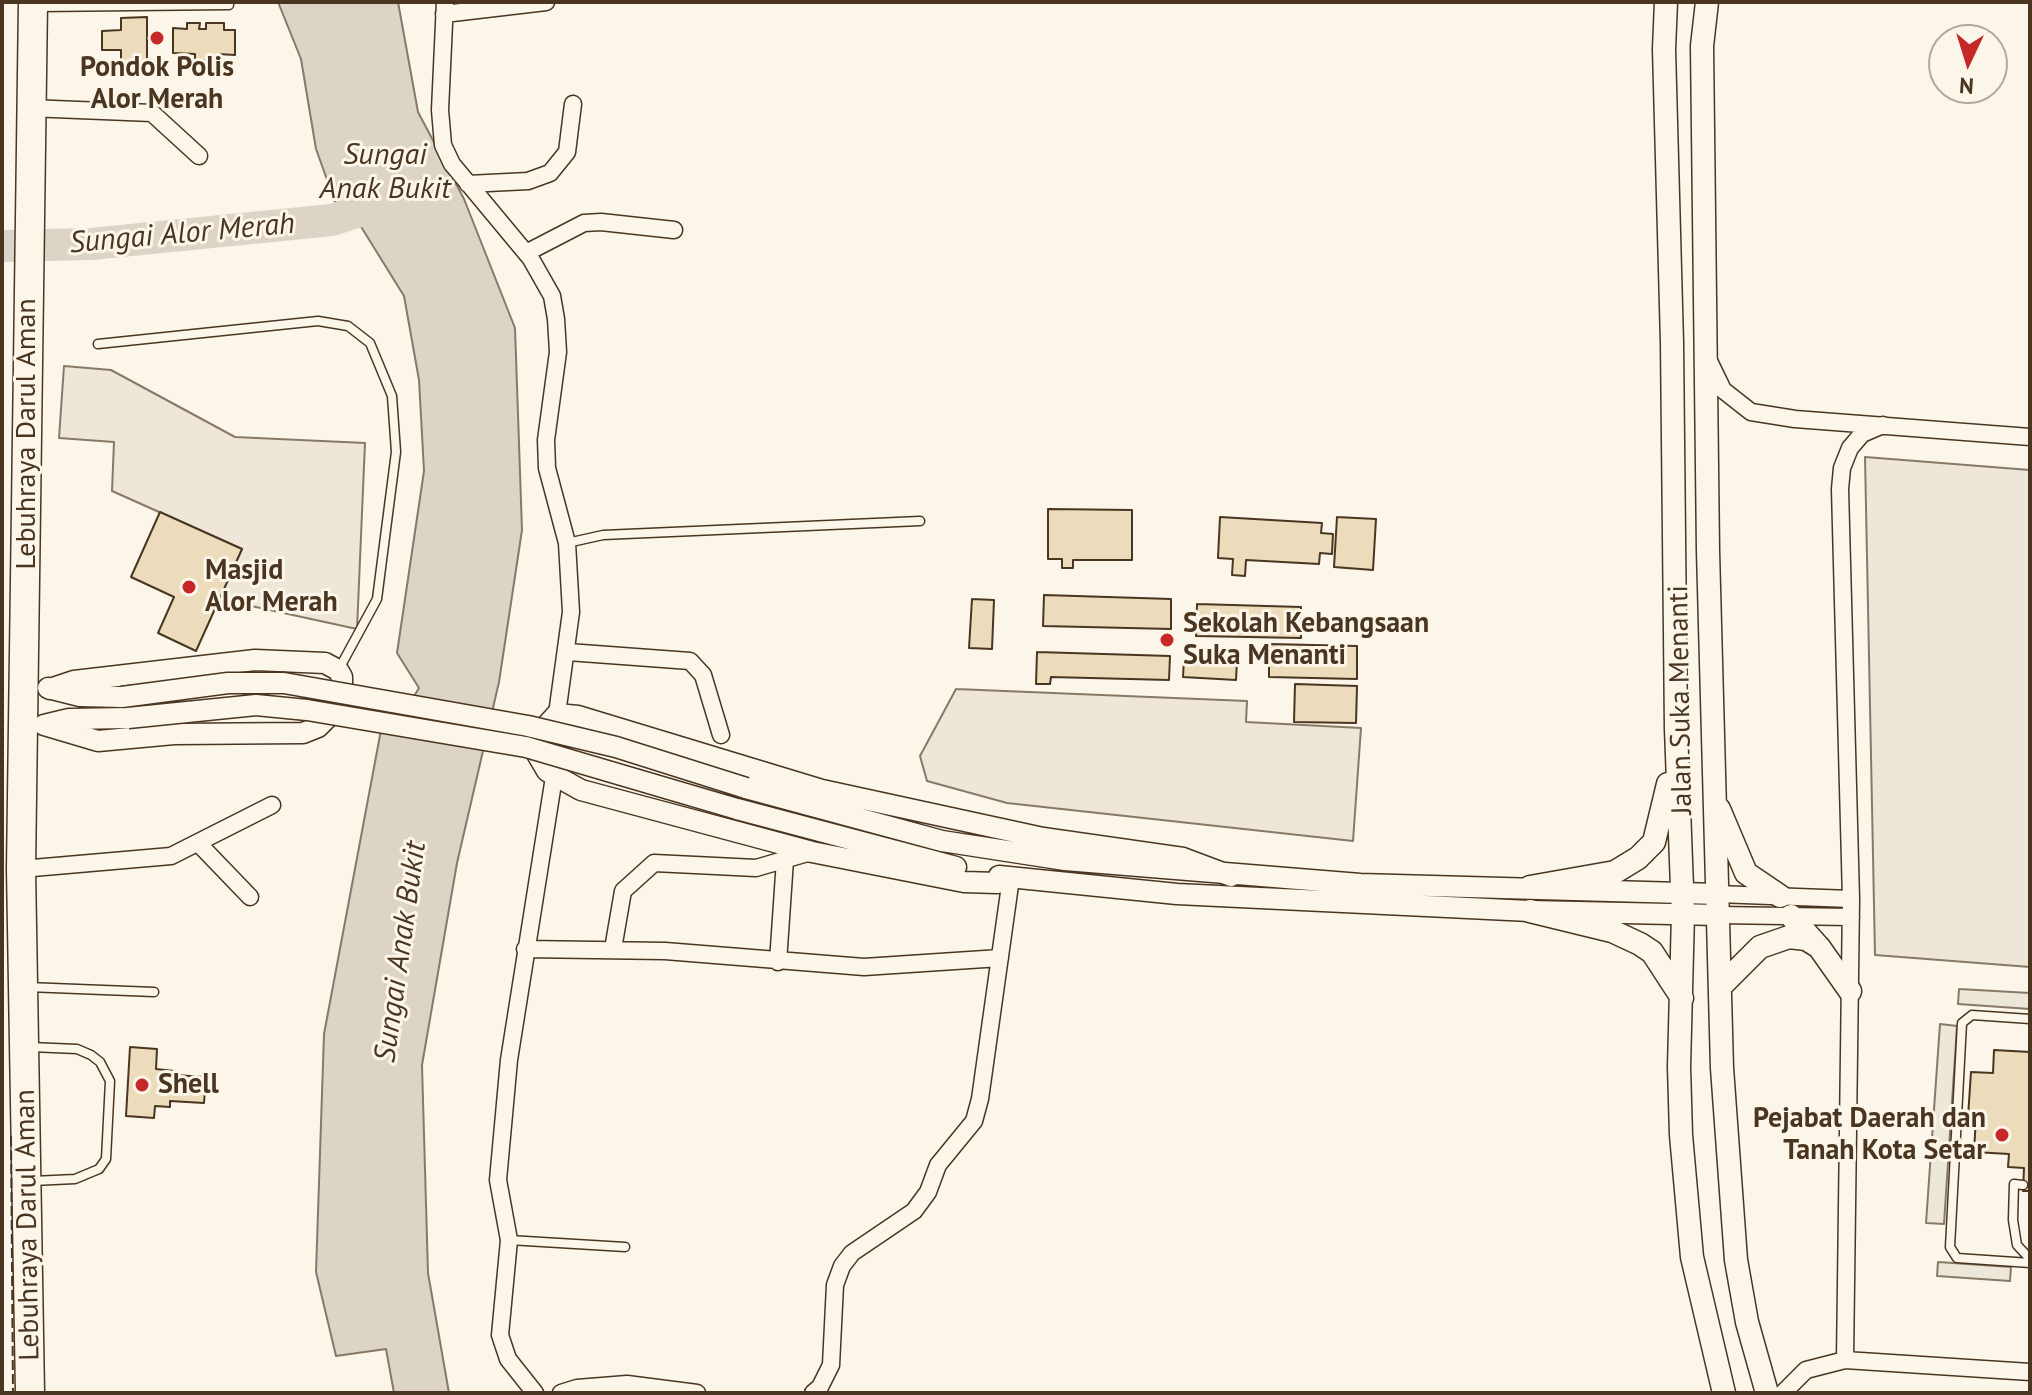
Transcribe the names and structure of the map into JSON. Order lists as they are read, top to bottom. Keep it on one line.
{"streets":{"highway":["Lebuhraya Darul Aman"],"main road":["Jalan Suka Menanti"]},"water":["Sungai Anak Bukit","Sungai Alor Merah"],"places":["Pondok Polis Alor Merah","Masjid Alor Merah","Sekolah Kebangsaan Suka Menanti","Shell","Pejabat Daerah dan Tanah Kota Setar"],"north":"bottom"}
